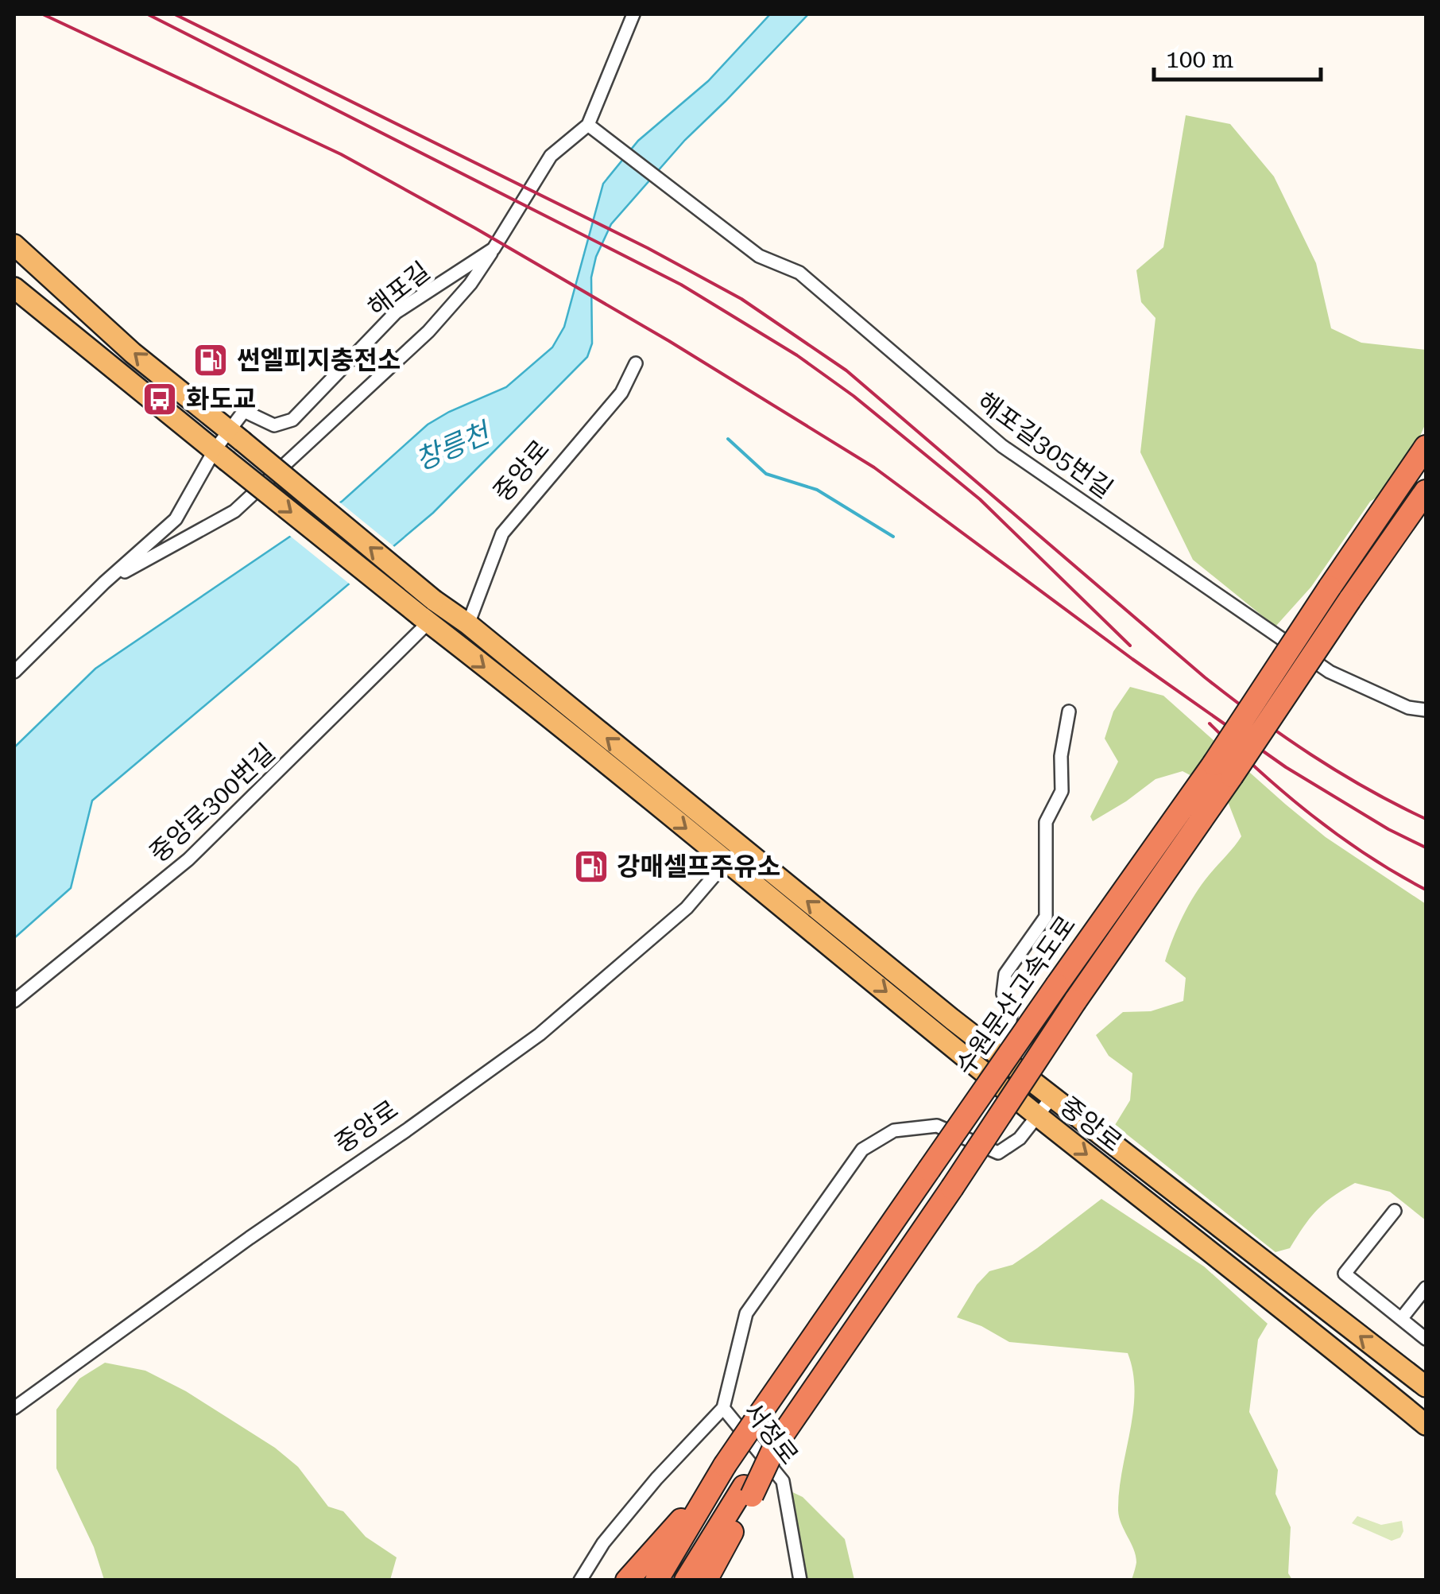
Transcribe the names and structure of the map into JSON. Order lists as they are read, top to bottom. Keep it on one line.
{"streets":{"highway":["수원문산고속도로"],"main road":["중앙로"],"street":["해포길","해포길305번길","중앙로300번길","서정로"]},"crossings":[["해포길","해포길305번길"],["해포길","중앙로"],["중앙로","중앙로300번길"]],"water":["창릉천"],"places":{"fuel station":["썬엘피지충전소","강매셀프주유소"],"bus stop":["화도교"]},"scale_bar":"100 m"}
